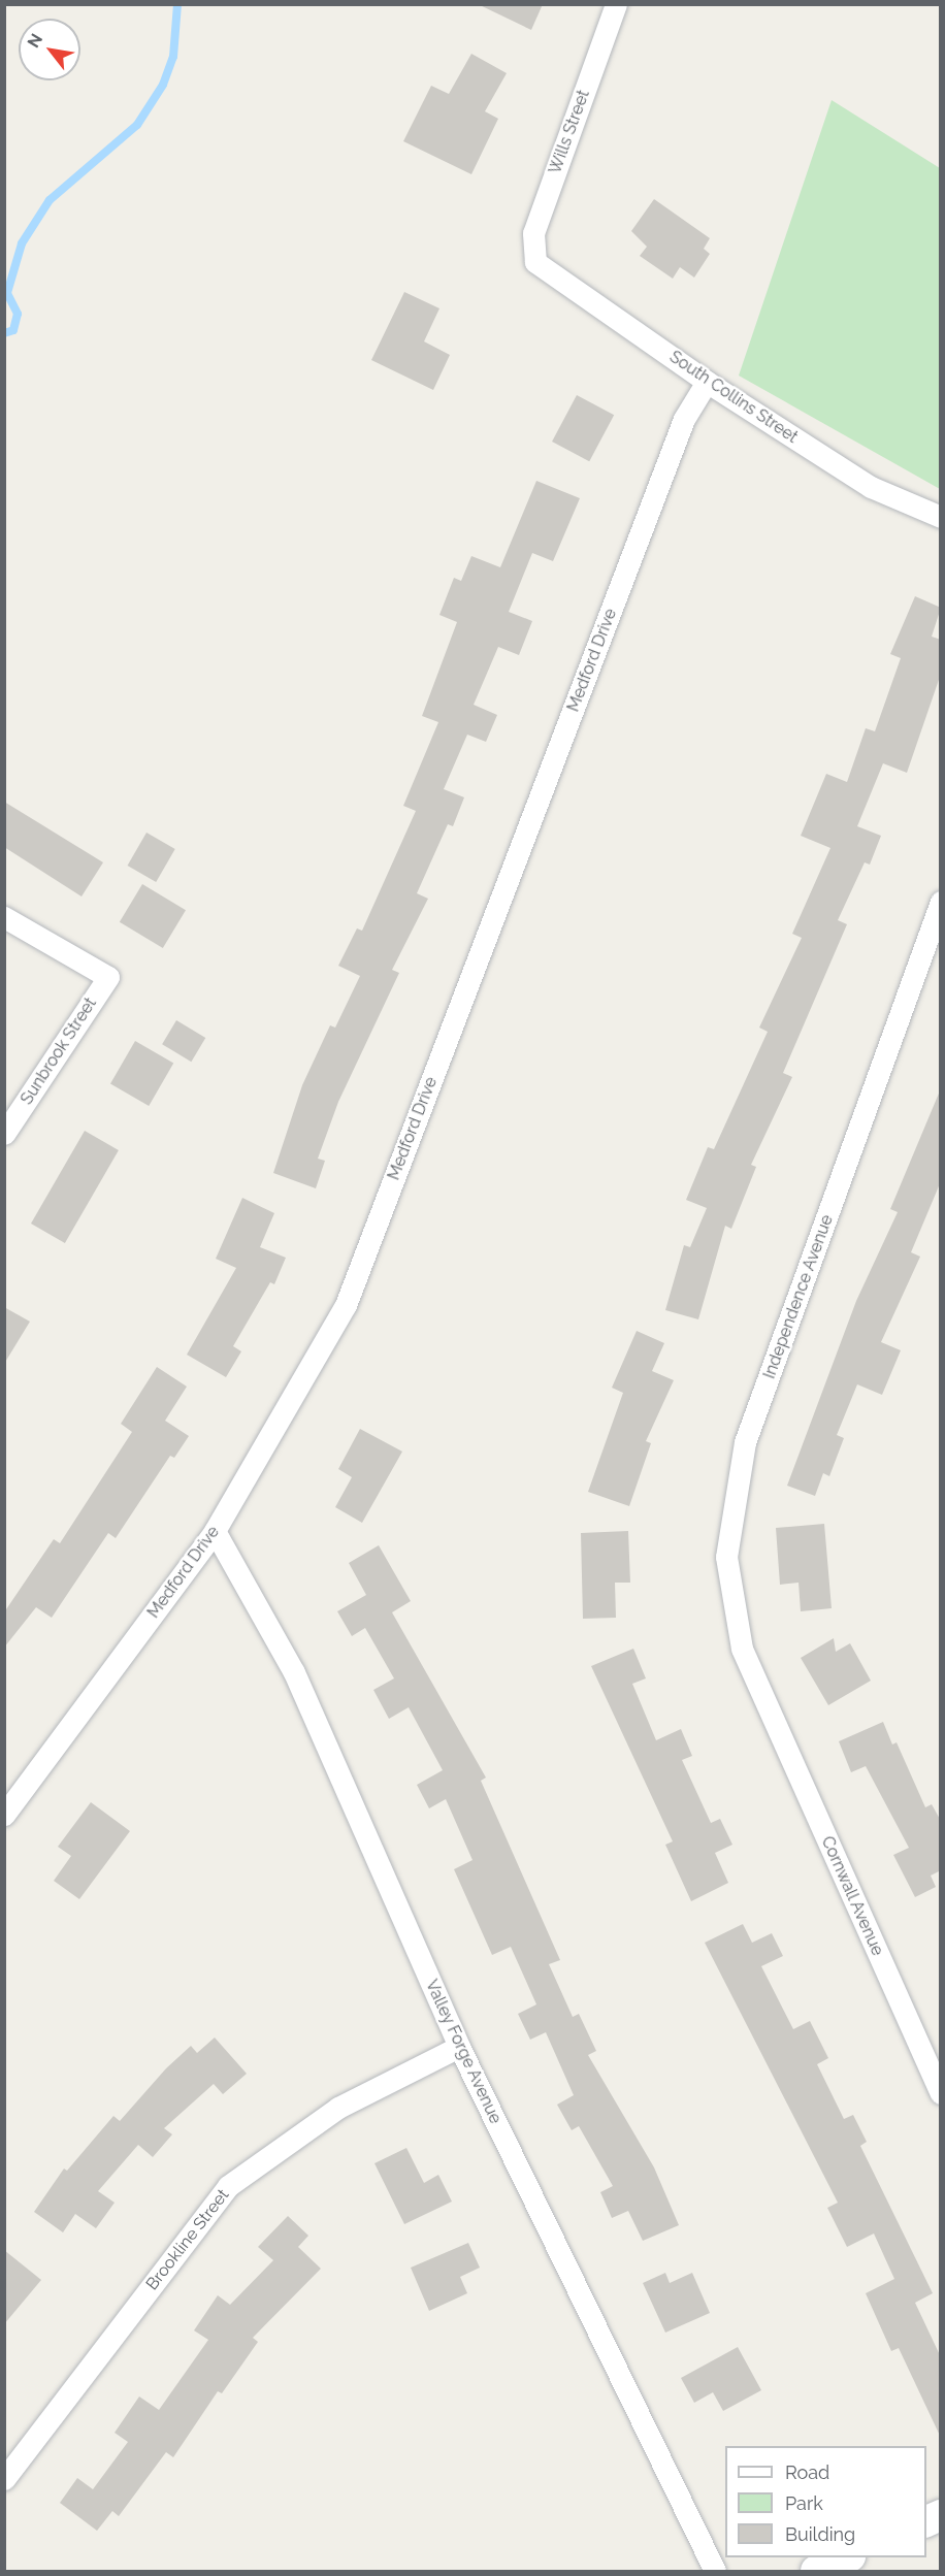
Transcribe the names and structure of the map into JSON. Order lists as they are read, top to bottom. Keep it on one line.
{"streets":{"street":["Wills Street","South Collins Street","Medford Drive","Sunbrook Street","Independence Avenue","Cornwall Avenue","Valley Forge Avenue","Brookline Street"]},"crossings":[["Wills Street","South Collins Street"],["South Collins Street","Medford Drive"],["Medford Drive","Valley Forge Avenue"],["Independence Avenue","Cornwall Avenue"],["Valley Forge Avenue","Brookline Street"]],"legend":["Road","Park","Building"],"north":"top left"}
